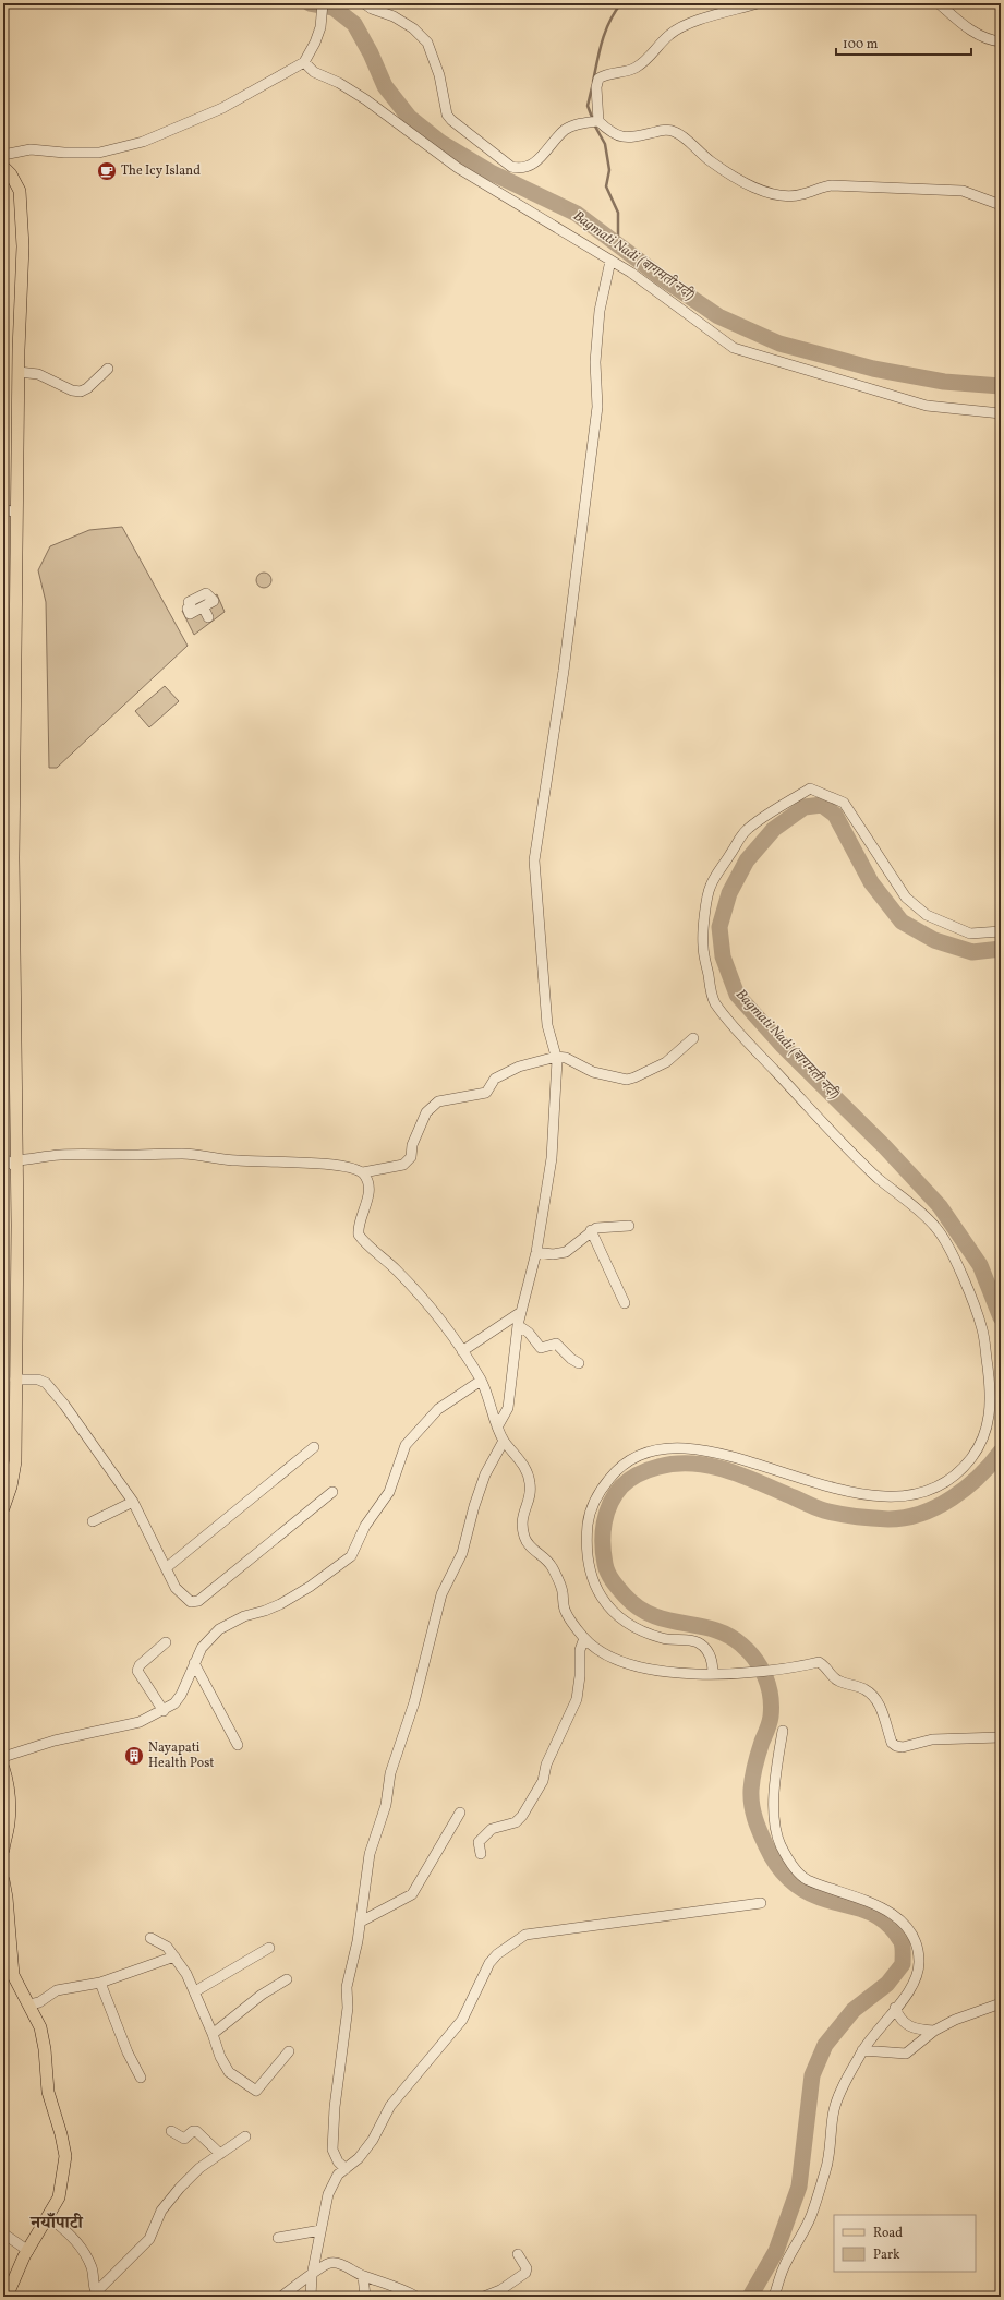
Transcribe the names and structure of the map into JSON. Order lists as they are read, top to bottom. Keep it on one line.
{"districts":["नयाँपाटी"],"water":["Bagmati Nadi (बागमती नदी)"],"places":{"cafe":["The Icy Island"],"building":["Nayapati Health Post"]},"legend":["Road","Park"],"scale_bar":"100 m"}
